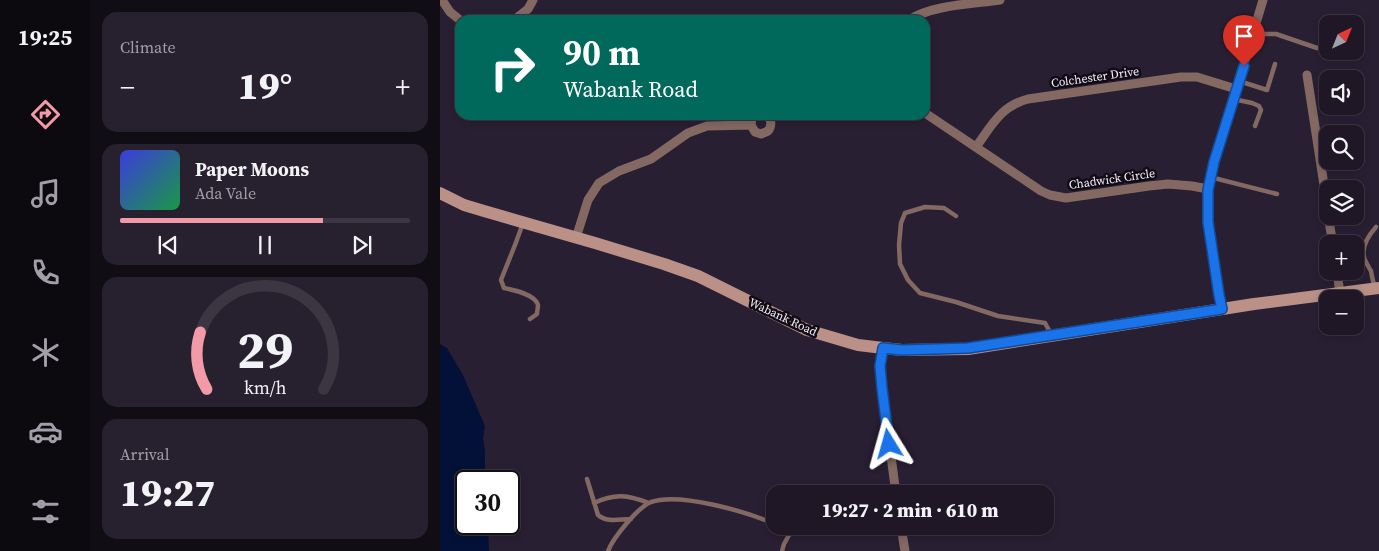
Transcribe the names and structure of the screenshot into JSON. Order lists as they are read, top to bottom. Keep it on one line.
{"streets":{"street":["Colchester Drive","Chadwick Circle","Wabank Road"]},"crossings":[["Colchester Drive","Chadwick Circle"]],"north":"top right","page":{"tabs":"19:25","tile":["Climate",["Arrival","19:27"]],"map_buttons":["+","−"],"turn":["90 m","Wabank Road"],"heat":["−","19°","+"],"song":["Paper Moons","Ada Vale"],"limit":"30","trip":"19:27 · 2 min · 610 m","gauge":["29","km/h"]}}
